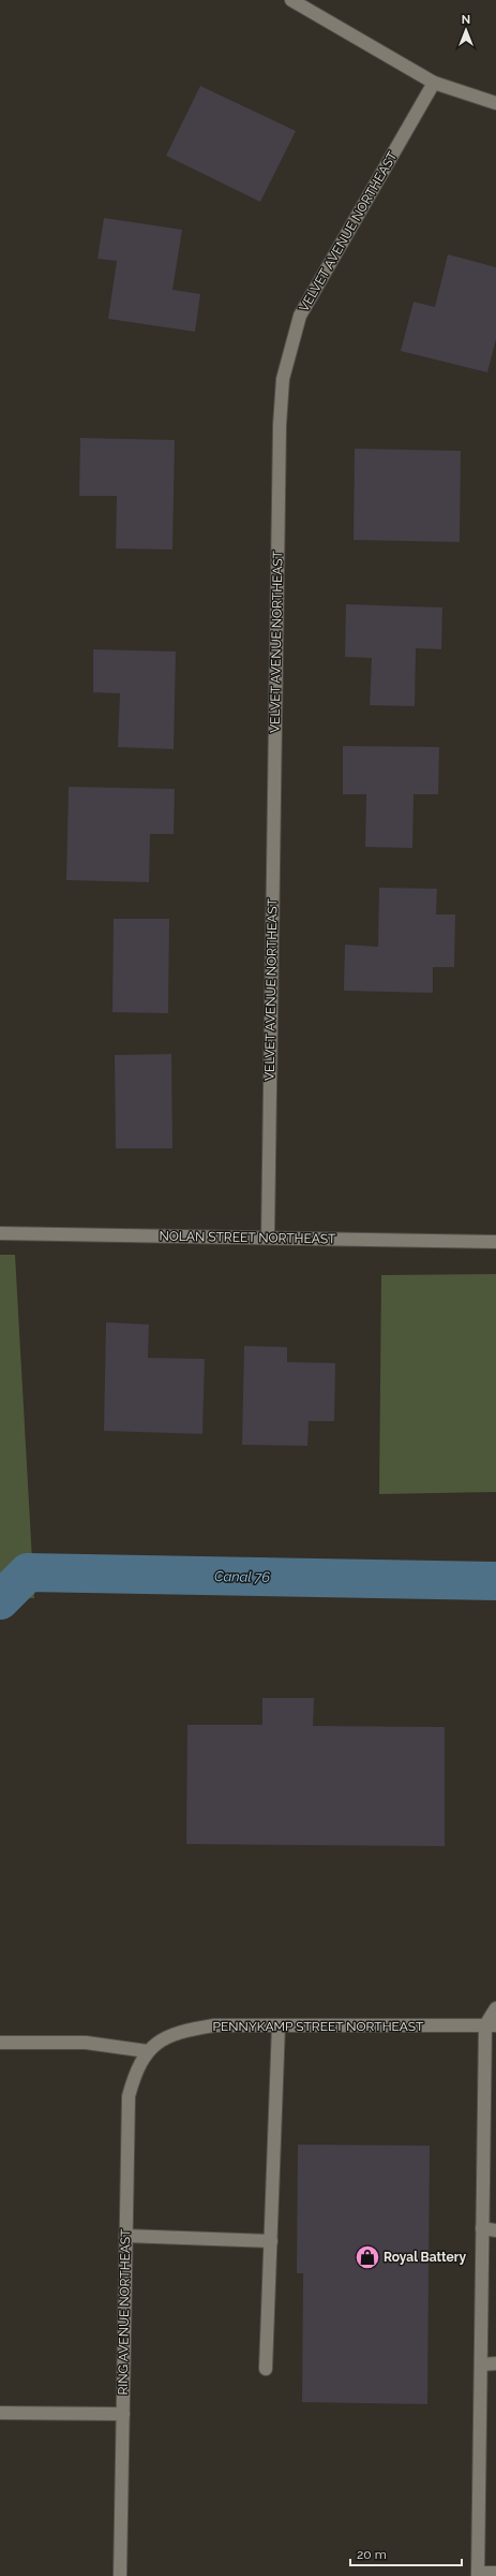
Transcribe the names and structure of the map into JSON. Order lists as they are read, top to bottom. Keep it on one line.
{"streets":{"street":["VELVET AVENUE NORTHEAST","NOLAN STREET NORTHEAST","PENNYKAMP STREET NORTHEAST","RING AVENUE NORTHEAST"]},"crossings":[["VELVET AVENUE NORTHEAST","NOLAN STREET NORTHEAST"],["PENNYKAMP STREET NORTHEAST","RING AVENUE NORTHEAST"]],"water":["Canal 76"],"places":{"shop":["Royal Battery"]},"scale_bar":"20 m","north":"top"}
